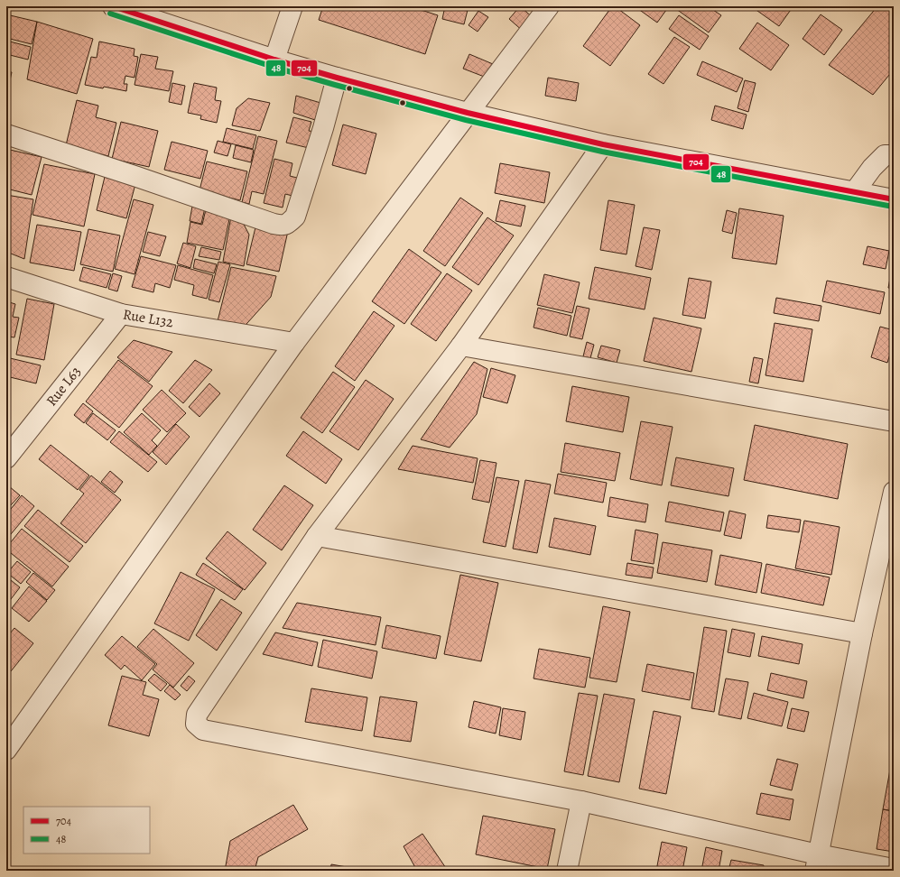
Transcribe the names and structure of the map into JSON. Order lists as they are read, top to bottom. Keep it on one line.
{"streets":{"street":["Rue L132","Rue L63"]},"crossings":[["Rue L132","Rue L63"]],"lines":["transit line 704","transit line 48"],"legend":["704","48"]}
